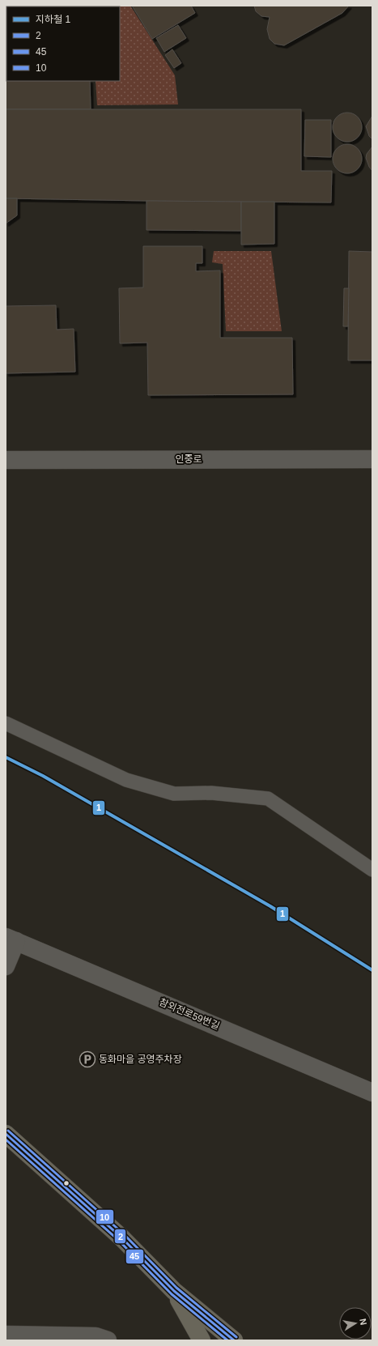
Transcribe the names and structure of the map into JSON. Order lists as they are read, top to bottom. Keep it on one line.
{"streets":{"street":["인중로","참외전로59번길"]},"places":{"parking":["동화마을 공영주차장"]},"lines":["metro line 1","transit line 10","transit line 2","transit line 45"],"legend":["지하철 1","2","45","10"],"north":"right"}
